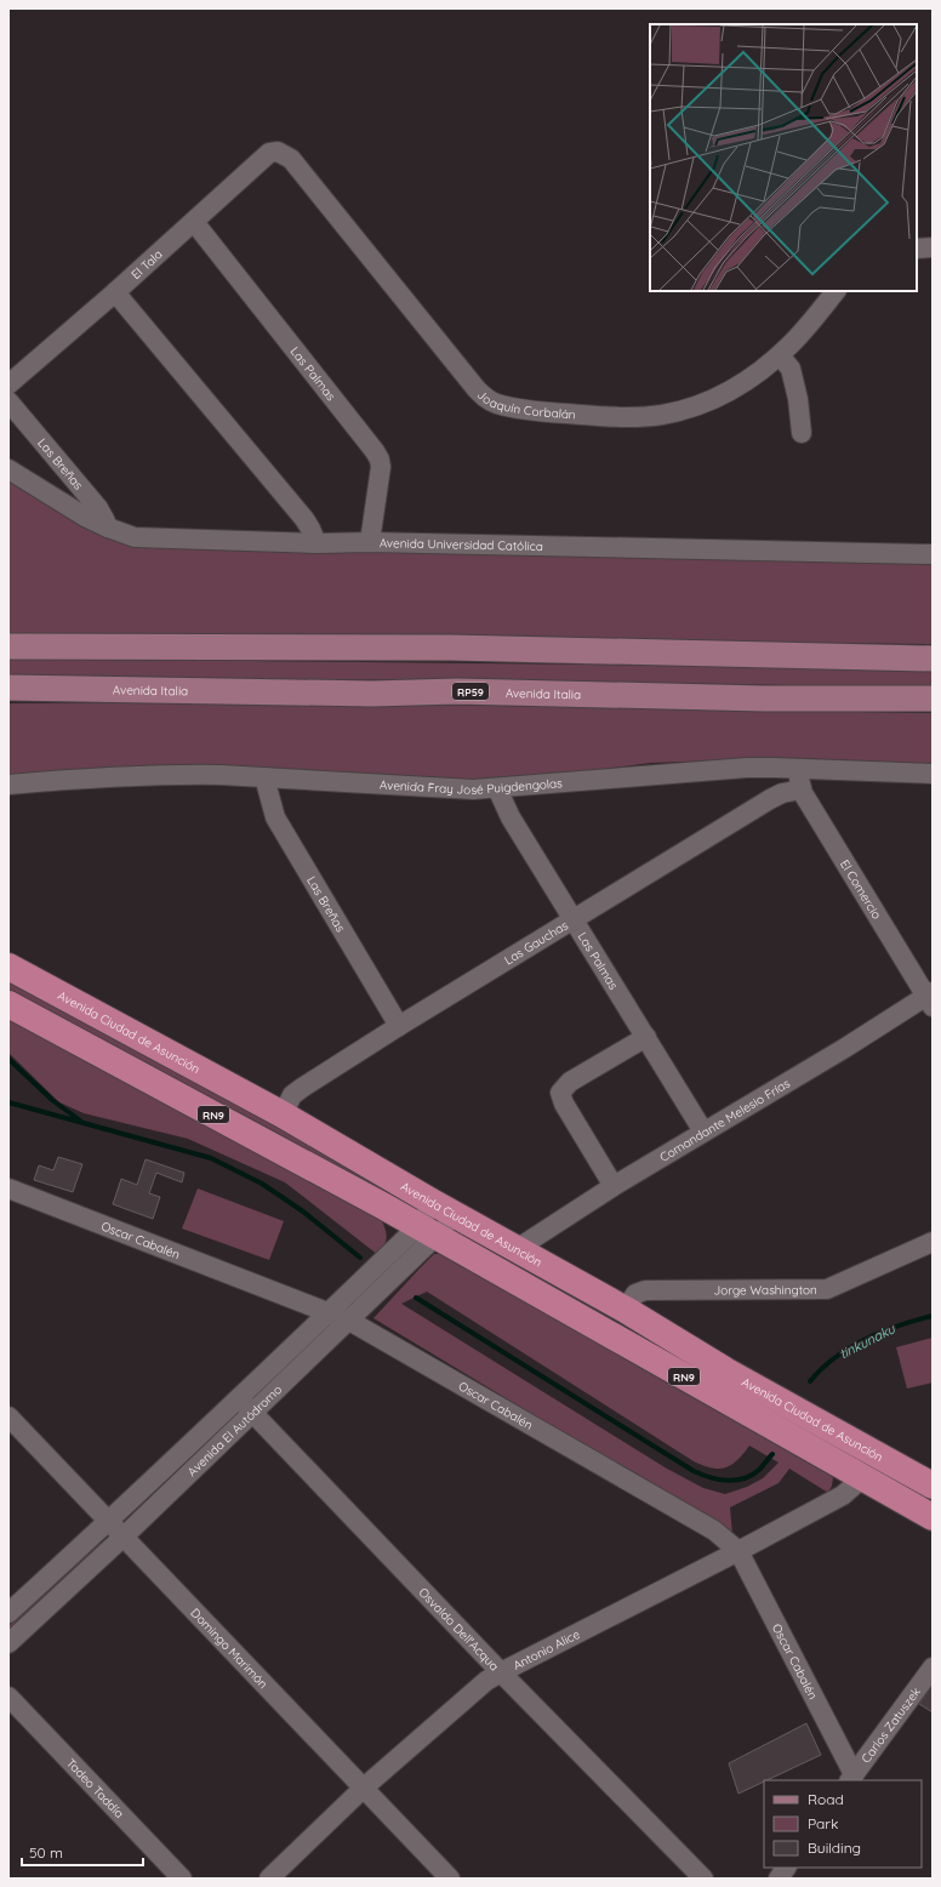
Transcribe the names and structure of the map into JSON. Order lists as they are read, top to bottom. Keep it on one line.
{"streets":{"highway":["Avenida Ciudad de Asunción","RN9"],"main road":["Avenida Italia","RP59"],"street":["El Tala","Las Palmas","Joaquín Corbalán","Las Breñas","Avenida Universidad Católica","Avenida Fray José Puigdengolas","El Comercio","Las Gauchas","Comandante Melesio Frías","Oscar Cabalén","Jorge Washington","Avenida El Autódromo","Osvaldo Dell'Acqua","Domingo Marimón","Antonio Alice","Carlos Zatuszek","Tadeo Taddía"]},"crossings":[["El Tala","Las Palmas"],["El Tala","Joaquín Corbalán"],["Las Palmas","Avenida Universidad Católica"],["Las Palmas","Avenida Fray José Puigdengolas"],["Las Palmas","Las Gauchas"],["Las Palmas","Comandante Melesio Frías"],["Las Breñas","Avenida Universidad Católica"],["Las Breñas","Avenida Fray José Puigdengolas"],["Las Breñas","Las Gauchas"],["Avenida Fray José Puigdengolas","El Comercio"],["El Comercio","Las Gauchas"],["El Comercio","Comandante Melesio Frías"],["Las Gauchas","Avenida Ciudad de Asunción"],["Avenida Ciudad de Asunción","Comandante Melesio Frías"],["Avenida Ciudad de Asunción","Jorge Washington"],["Avenida Ciudad de Asunción","Avenida El Autódromo"],["Avenida Ciudad de Asunción","Antonio Alice"],["Oscar Cabalén","Avenida El Autódromo"],["Oscar Cabalén","Antonio Alice"],["Oscar Cabalén","Carlos Zatuszek"],["Avenida El Autódromo","Osvaldo Dell'Acqua"],["Avenida El Autódromo","Domingo Marimón"],["Osvaldo Dell'Acqua","Antonio Alice"],["Domingo Marimón","Antonio Alice"]],"water":["tinkunaku"],"legend":["Road","Park","Building"],"scale_bar":"50 m"}
